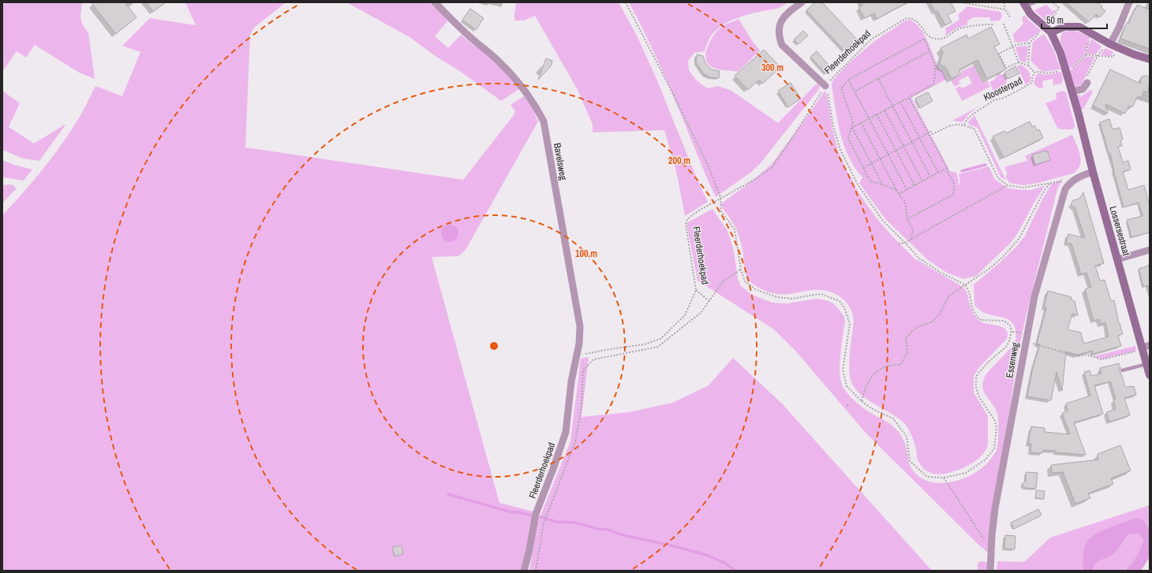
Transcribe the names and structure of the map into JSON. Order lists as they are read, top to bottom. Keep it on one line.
{"streets":{"street":["Fleerderhoekpad","Bavelsweg","Lossersestraat","Essenweg"],"path":["Kloosterpad"]},"crossings":[["Fleerderhoekpad","Bavelsweg"],["Lossersestraat","Essenweg"]],"scale_bar":"50 m","rings":["300 m","200 m","100 m"]}
